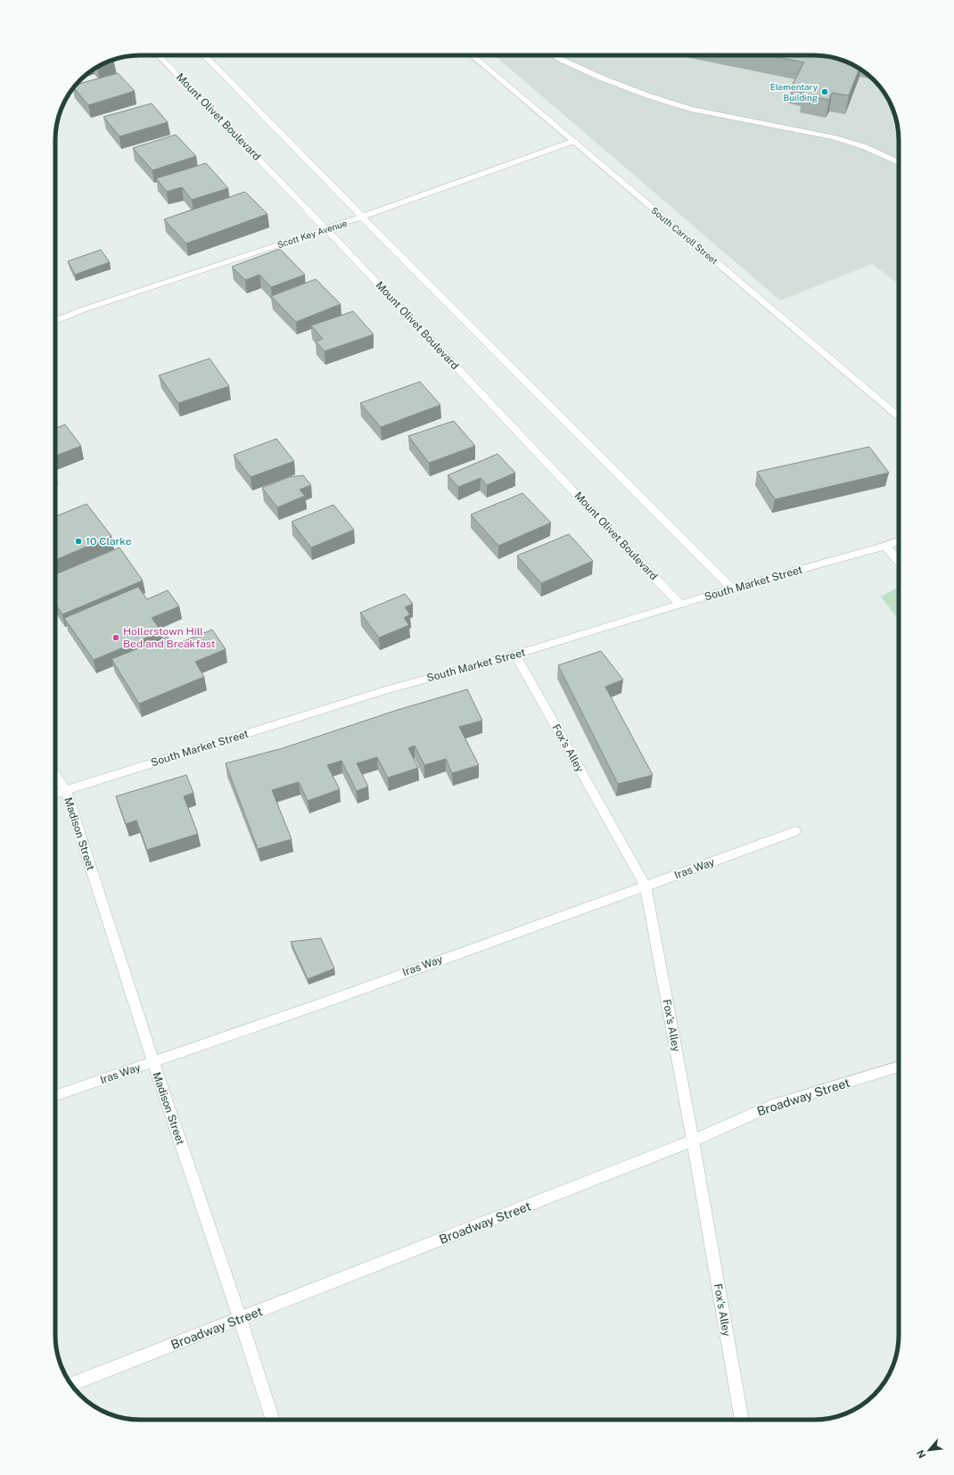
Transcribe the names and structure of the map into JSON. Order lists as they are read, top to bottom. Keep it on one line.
{"streets":{"street":["Mount Olivet Boulevard","Scott Key Avenue","South Carroll Street","South Market Street","Fox's Alley","Madison Street","Iras Way","Broadway Street"]},"crossings":[["Mount Olivet Boulevard","Scott Key Avenue"],["Mount Olivet Boulevard","South Market Street"],["Scott Key Avenue","South Carroll Street"],["South Market Street","Fox's Alley"],["South Market Street","Madison Street"],["Fox's Alley","Iras Way"],["Fox's Alley","Broadway Street"],["Madison Street","Iras Way"],["Madison Street","Broadway Street"]],"places":["Elementary Building","10 Clarke","Hollerstown Hill Bed and Breakfast"],"north":"bottom left"}
